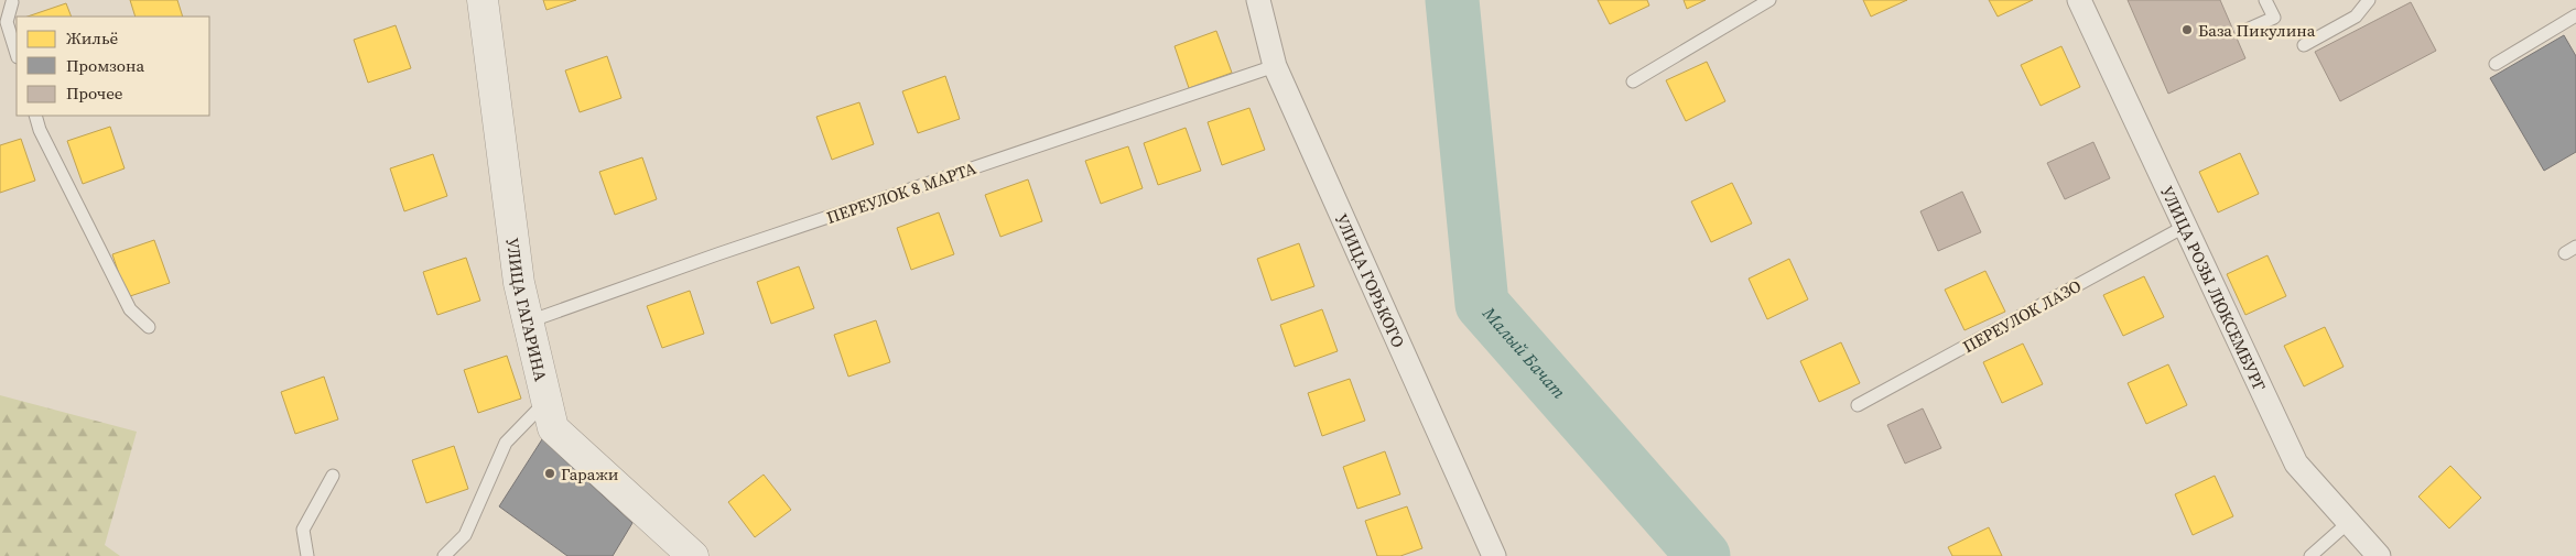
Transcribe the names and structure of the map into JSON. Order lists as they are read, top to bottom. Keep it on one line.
{"streets":{"street":["УЛИЦА ГОРЬКОГО","УЛИЦА РОЗЫ ЛЮКСЕМБУРГ","УЛИЦА ГАГАРИНА"],"lane":["ПЕРЕУЛОК 8 МАРТА","ПЕРЕУЛОК ЛАЗО"]},"crossings":[["ПЕРЕУЛОК 8 МАРТА","УЛИЦА ГОРЬКОГО"],["ПЕРЕУЛОК 8 МАРТА","УЛИЦА ГАГАРИНА"],["УЛИЦА РОЗЫ ЛЮКСЕМБУРГ","ПЕРЕУЛОК ЛАЗО"]],"water":["Малый Бачат"],"places":["База Пикулина","Гаражи"],"legend":["Жильё","Промзона","Прочее"]}
